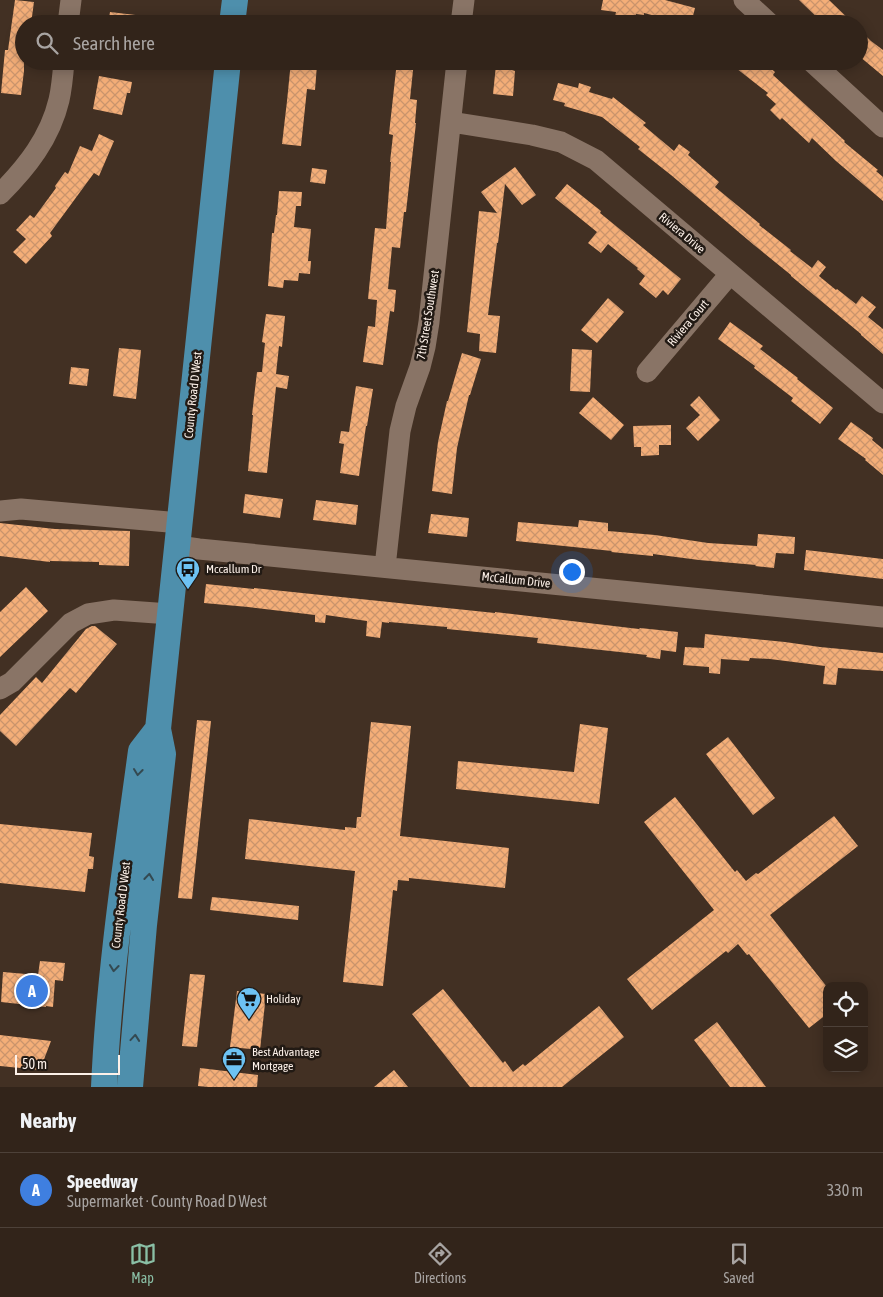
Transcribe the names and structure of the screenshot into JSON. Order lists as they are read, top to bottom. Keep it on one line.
{"streets":{"main road":["County Road D West"],"street":["Riviera Drive","7th Street Southwest","Riviera Court","McCallum Drive"]},"crossings":[["Riviera Drive","7th Street Southwest"],["Riviera Drive","Riviera Court"],["7th Street Southwest","McCallum Drive"],["County Road D West","McCallum Drive"]],"places":{"bus stop":["Mccallum Dr"],"supermarket":["Holiday"],"office":["Best Advantage Mortgage"]},"scale_bar":"50 m","page":{"search":"Search here","pins":"A","scale":"50 m","heading":"Nearby","list":[{"mark":"A","name":"Speedway","note":"Supermarket · County Road D West","value":"330 m"}],"nav":["Map","Directions","Saved"]}}
